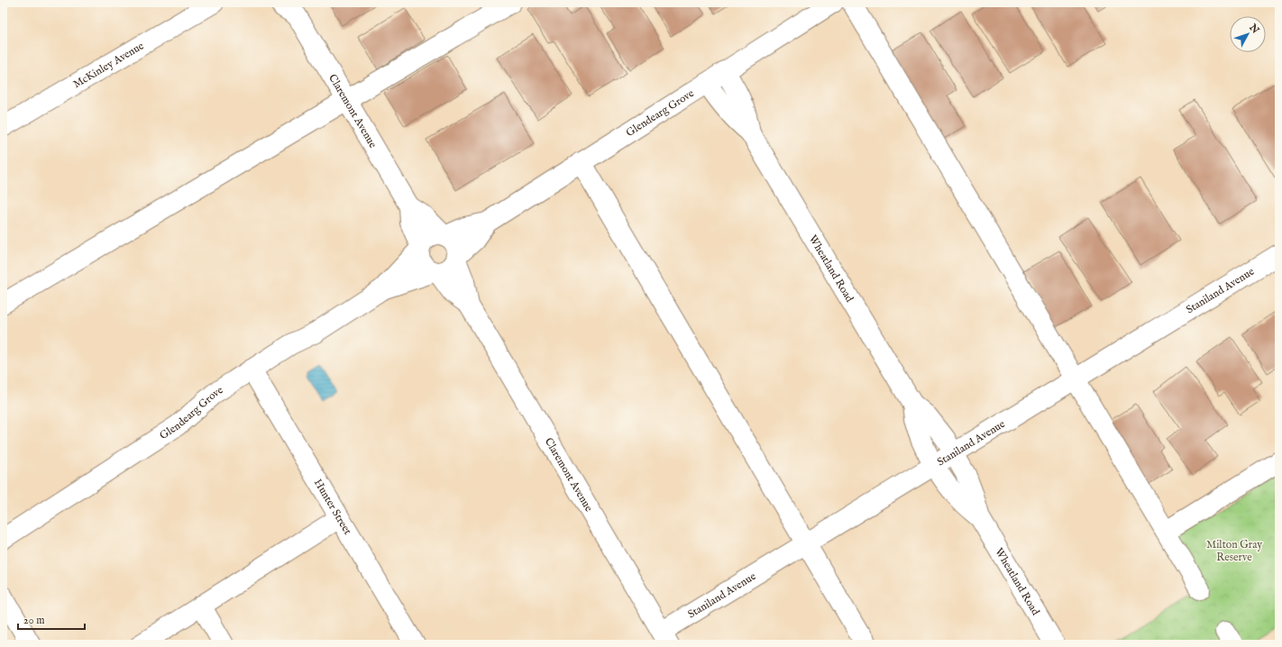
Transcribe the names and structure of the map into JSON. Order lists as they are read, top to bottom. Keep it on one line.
{"streets":{"street":["McKinley Avenue","Claremont Avenue","Glendearg Grove","Wheatland Road","Staniland Avenue","Hunter Street"]},"crossings":[["Claremont Avenue","Glendearg Grove"],["Claremont Avenue","Staniland Avenue"],["Glendearg Grove","Wheatland Road"],["Glendearg Grove","Hunter Street"],["Wheatland Road","Staniland Avenue"]],"parks":["Milton Gray Reserve"],"scale_bar":"20 m","north":"top right"}
